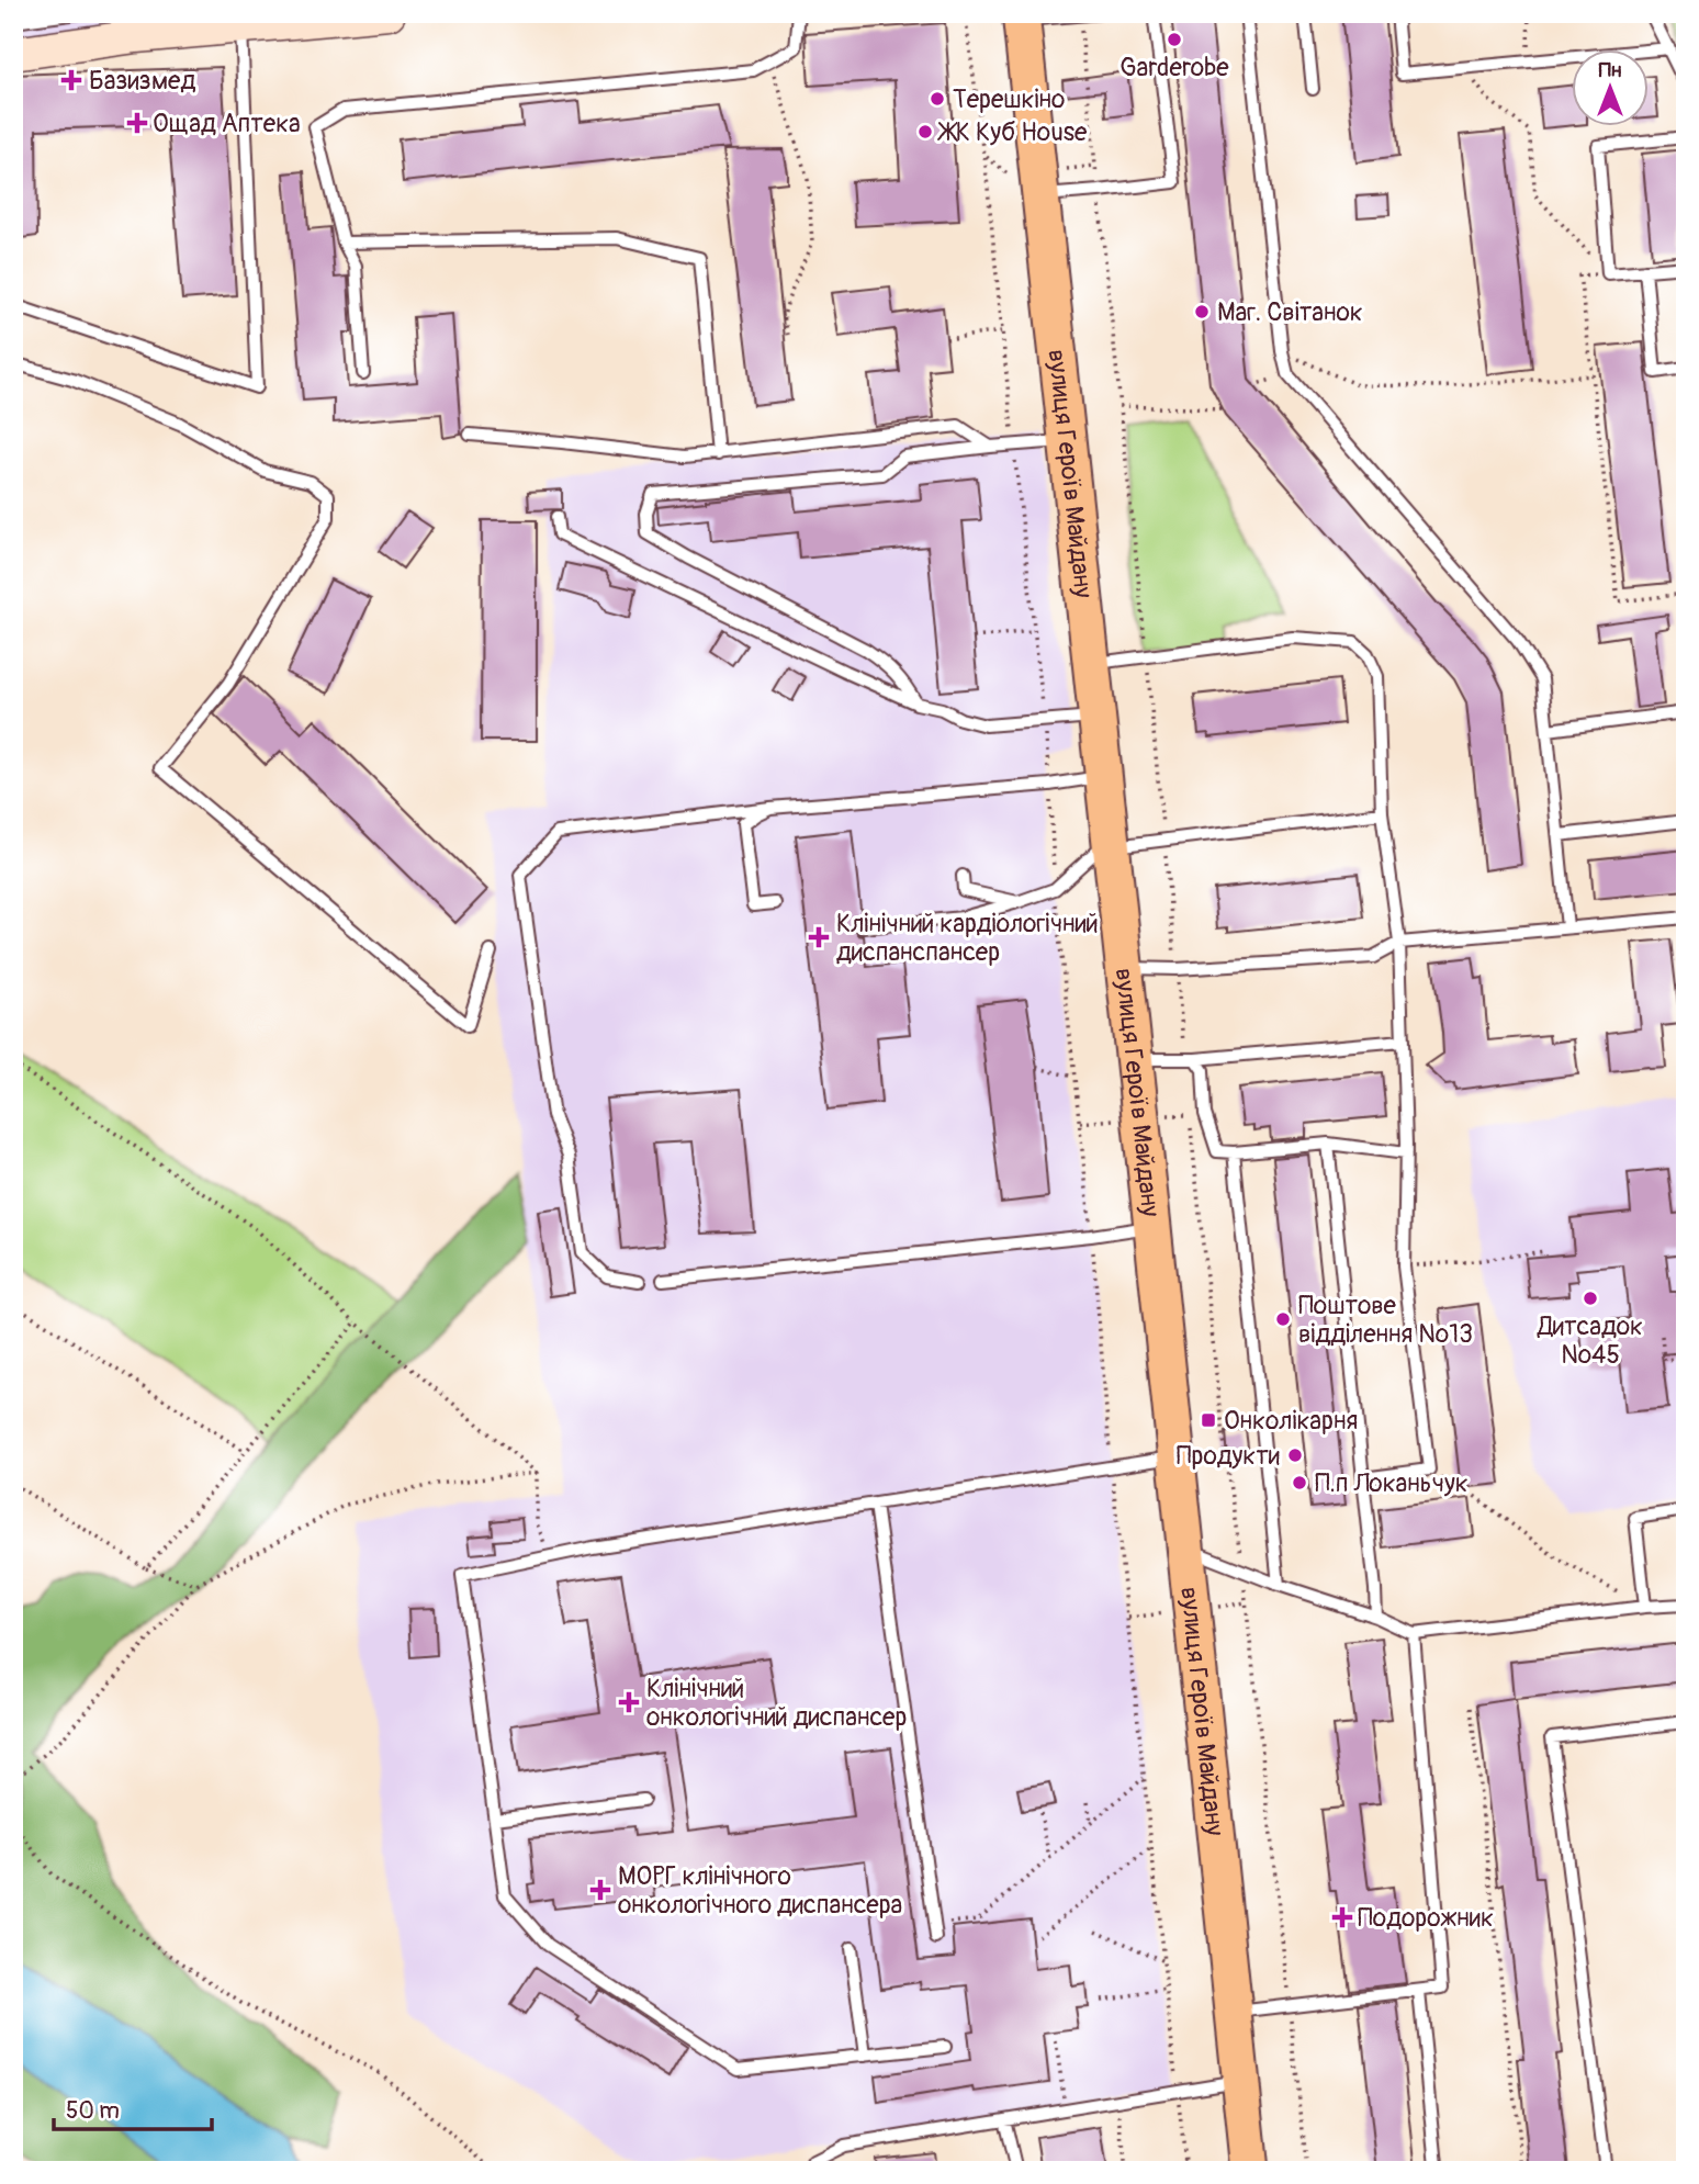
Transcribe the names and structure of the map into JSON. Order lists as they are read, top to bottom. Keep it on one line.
{"streets":{"main road":["вулиця Героїв Майдану"]},"places":{"other":["Garderobe","Терешкіно","ЖК Куб House","Маг. Світанок","Дитсадок №45","Поштове відділення №13","Продукти","П.п Локаньчук"],"health":["Базизмед","Ощад Аптека","Клінічний кардіологічний диспанспансер","Клінічний онкологічний диспансер","МОРГ клінічного онкологічного диспансера","Подорожник"],"transit":["Онколікарня"]},"scale_bar":"50 m","north":"top"}
